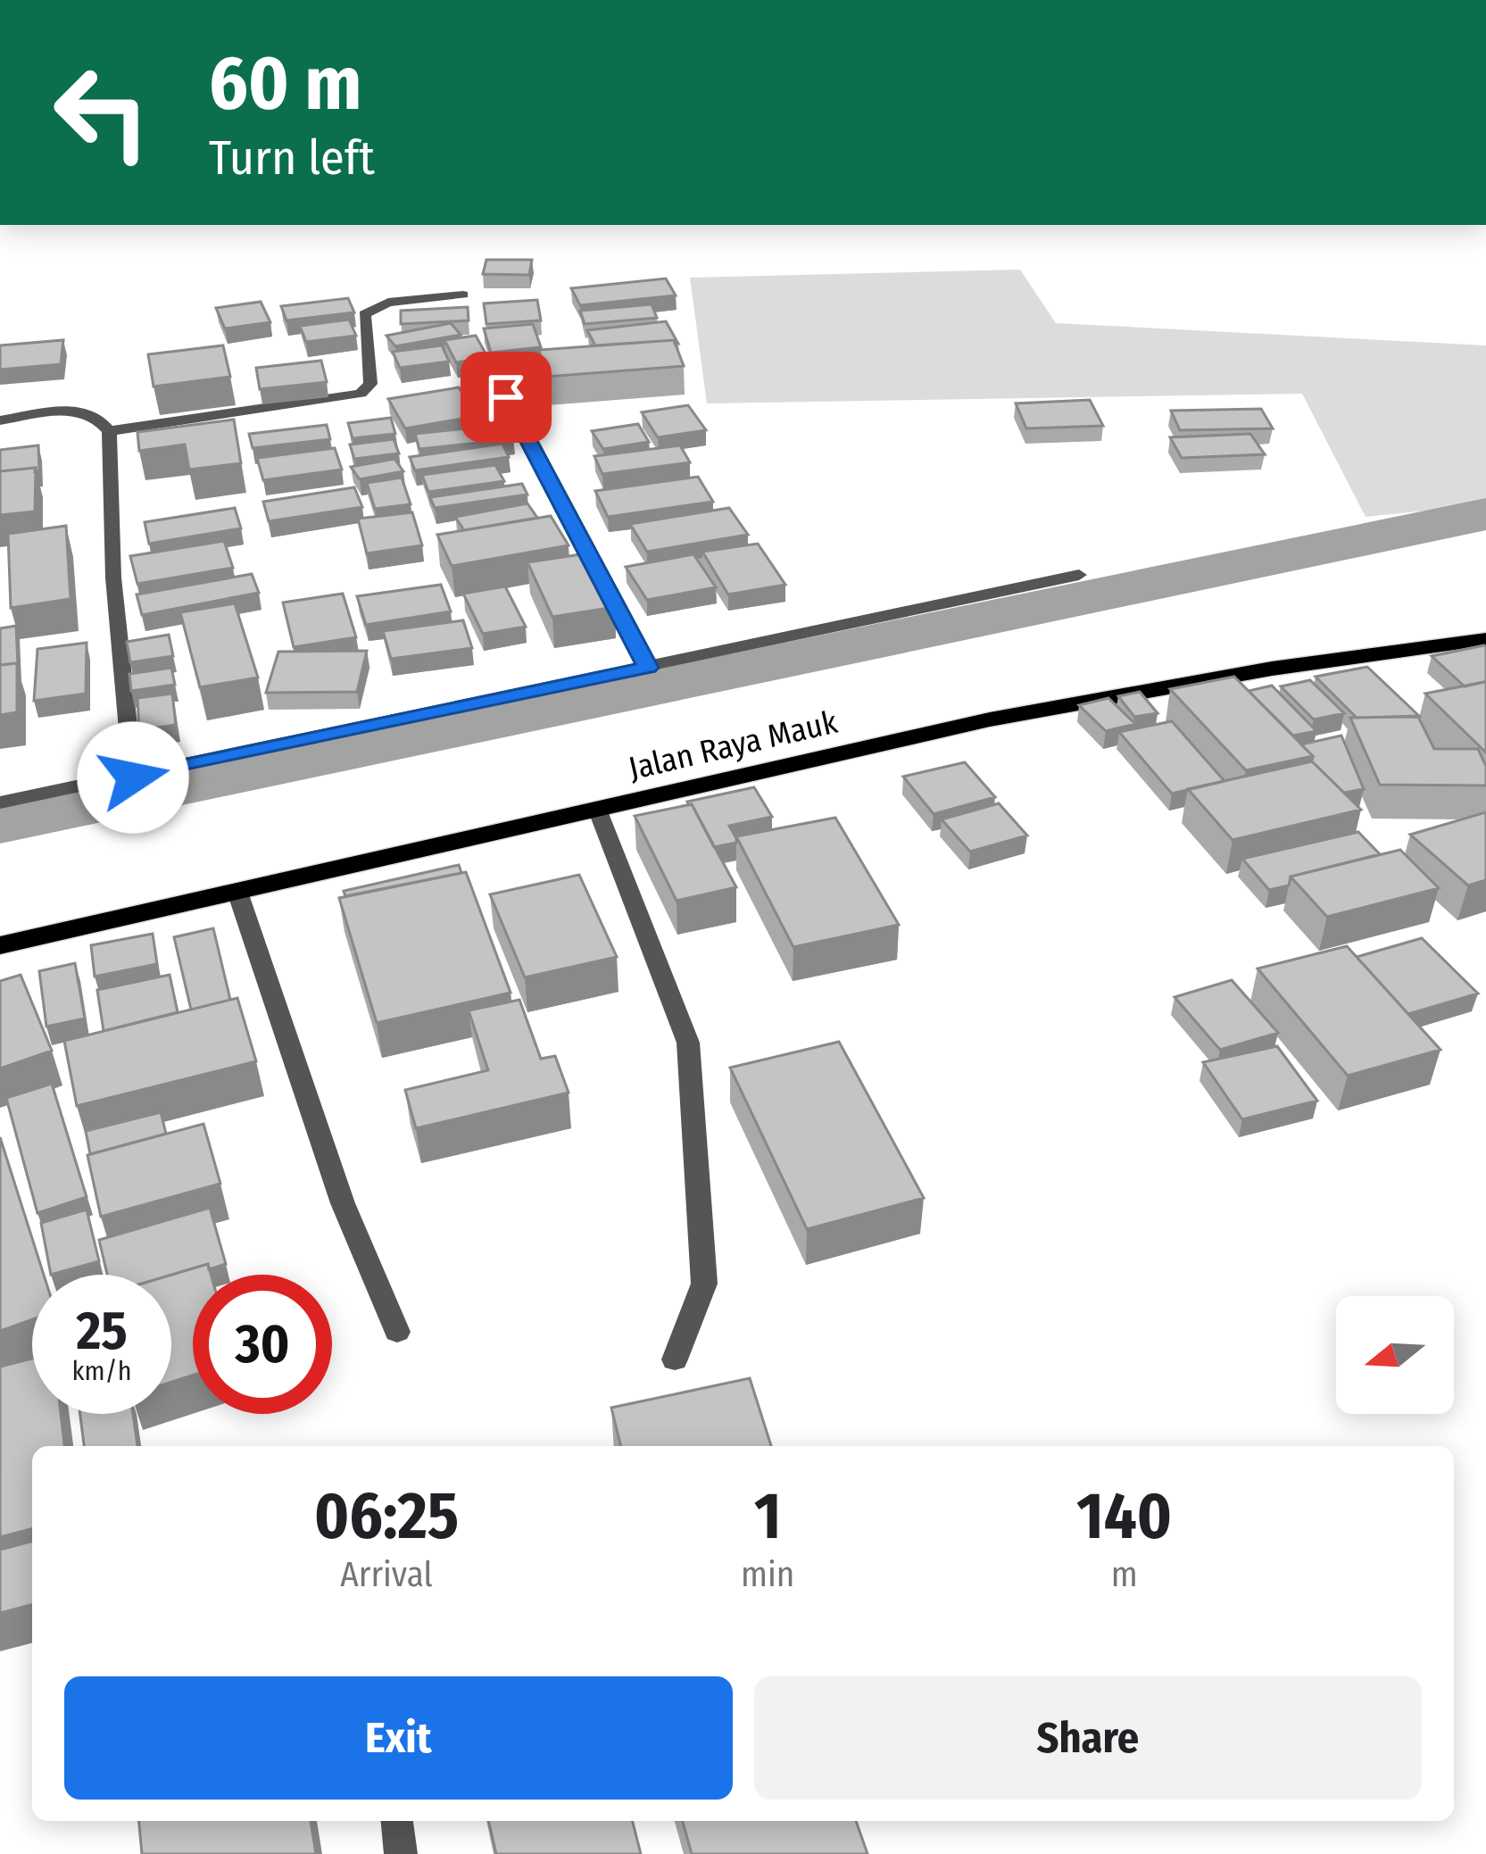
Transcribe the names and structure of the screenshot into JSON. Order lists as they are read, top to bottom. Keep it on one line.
{"streets":{"main road":["Jalan Raya Mauk"]},"north":"left","page":{"turn":["60 m","Turn left"],"speed":"25 km/h","limit":"30","eta":["06:25","Arrival","1","min","140","m"],"buttons":["Exit","Share"]}}
